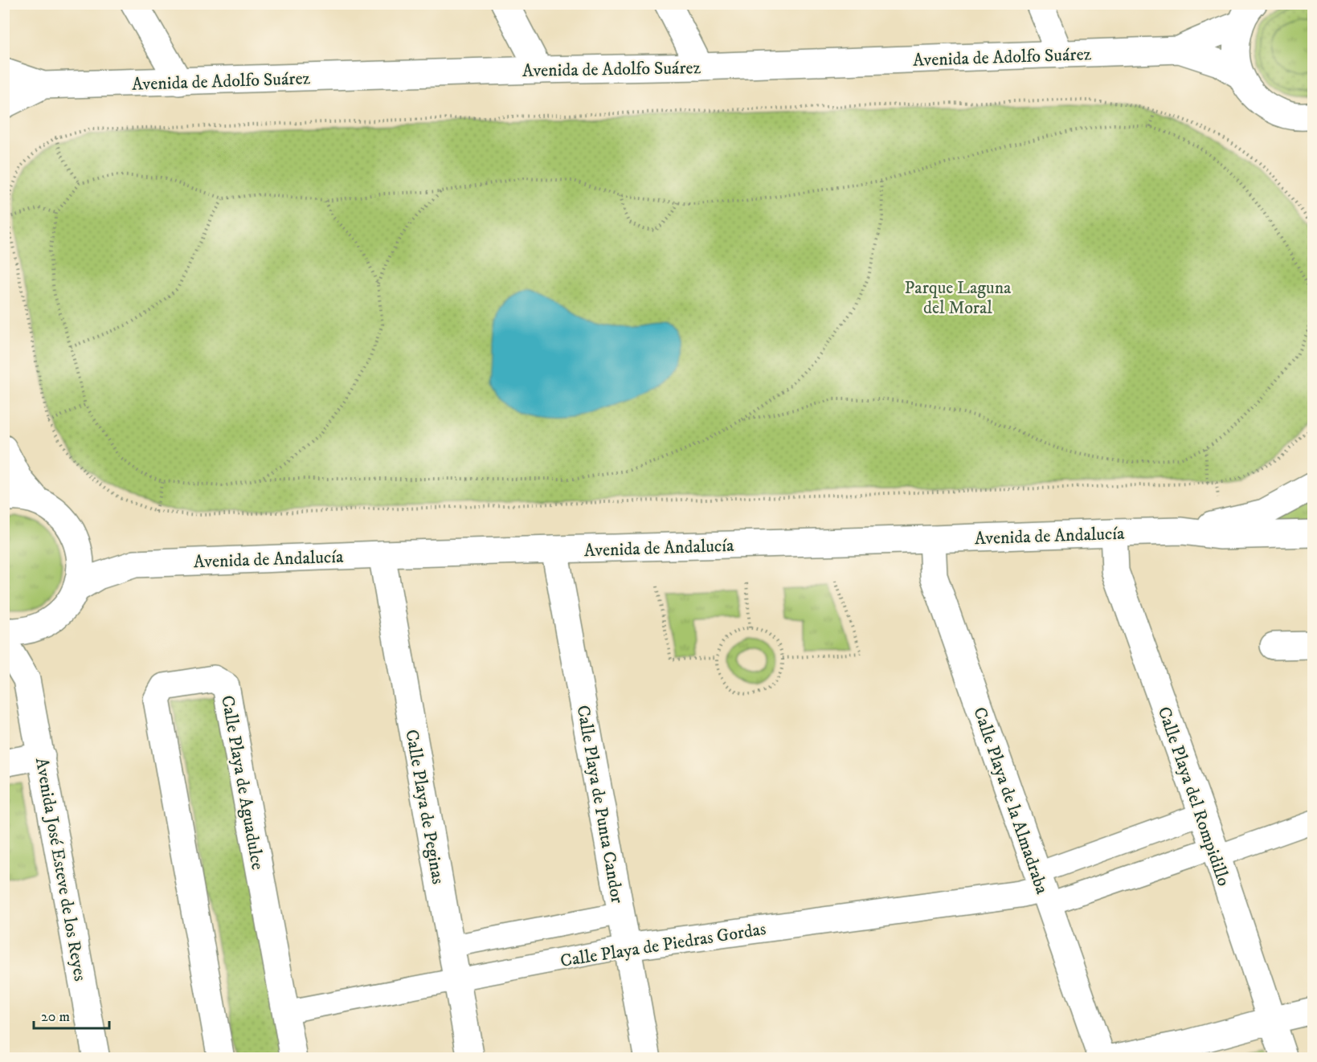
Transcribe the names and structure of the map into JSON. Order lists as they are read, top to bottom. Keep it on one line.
{"streets":{"street":["Avenida de Adolfo Suárez","Avenida de Andalucía","Calle Playa de Aguadulce","Calle Playa del Rompidillo","Calle Playa de la Almadraba","Calle Playa de Punta Candor","Calle Playa de Peginas","Avenida José Esteve de los Reyes","Calle Playa de Piedras Gordas"]},"crossings":[["Avenida de Andalucía","Calle Playa del Rompidillo"],["Avenida de Andalucía","Calle Playa de la Almadraba"],["Avenida de Andalucía","Calle Playa de Punta Candor"],["Avenida de Andalucía","Calle Playa de Peginas"],["Calle Playa de Aguadulce","Calle Playa de Piedras Gordas"],["Calle Playa de la Almadraba","Calle Playa de Piedras Gordas"],["Calle Playa de Punta Candor","Calle Playa de Piedras Gordas"],["Calle Playa de Peginas","Calle Playa de Piedras Gordas"]],"parks":["Parque Laguna del Moral"],"scale_bar":"20 m"}
